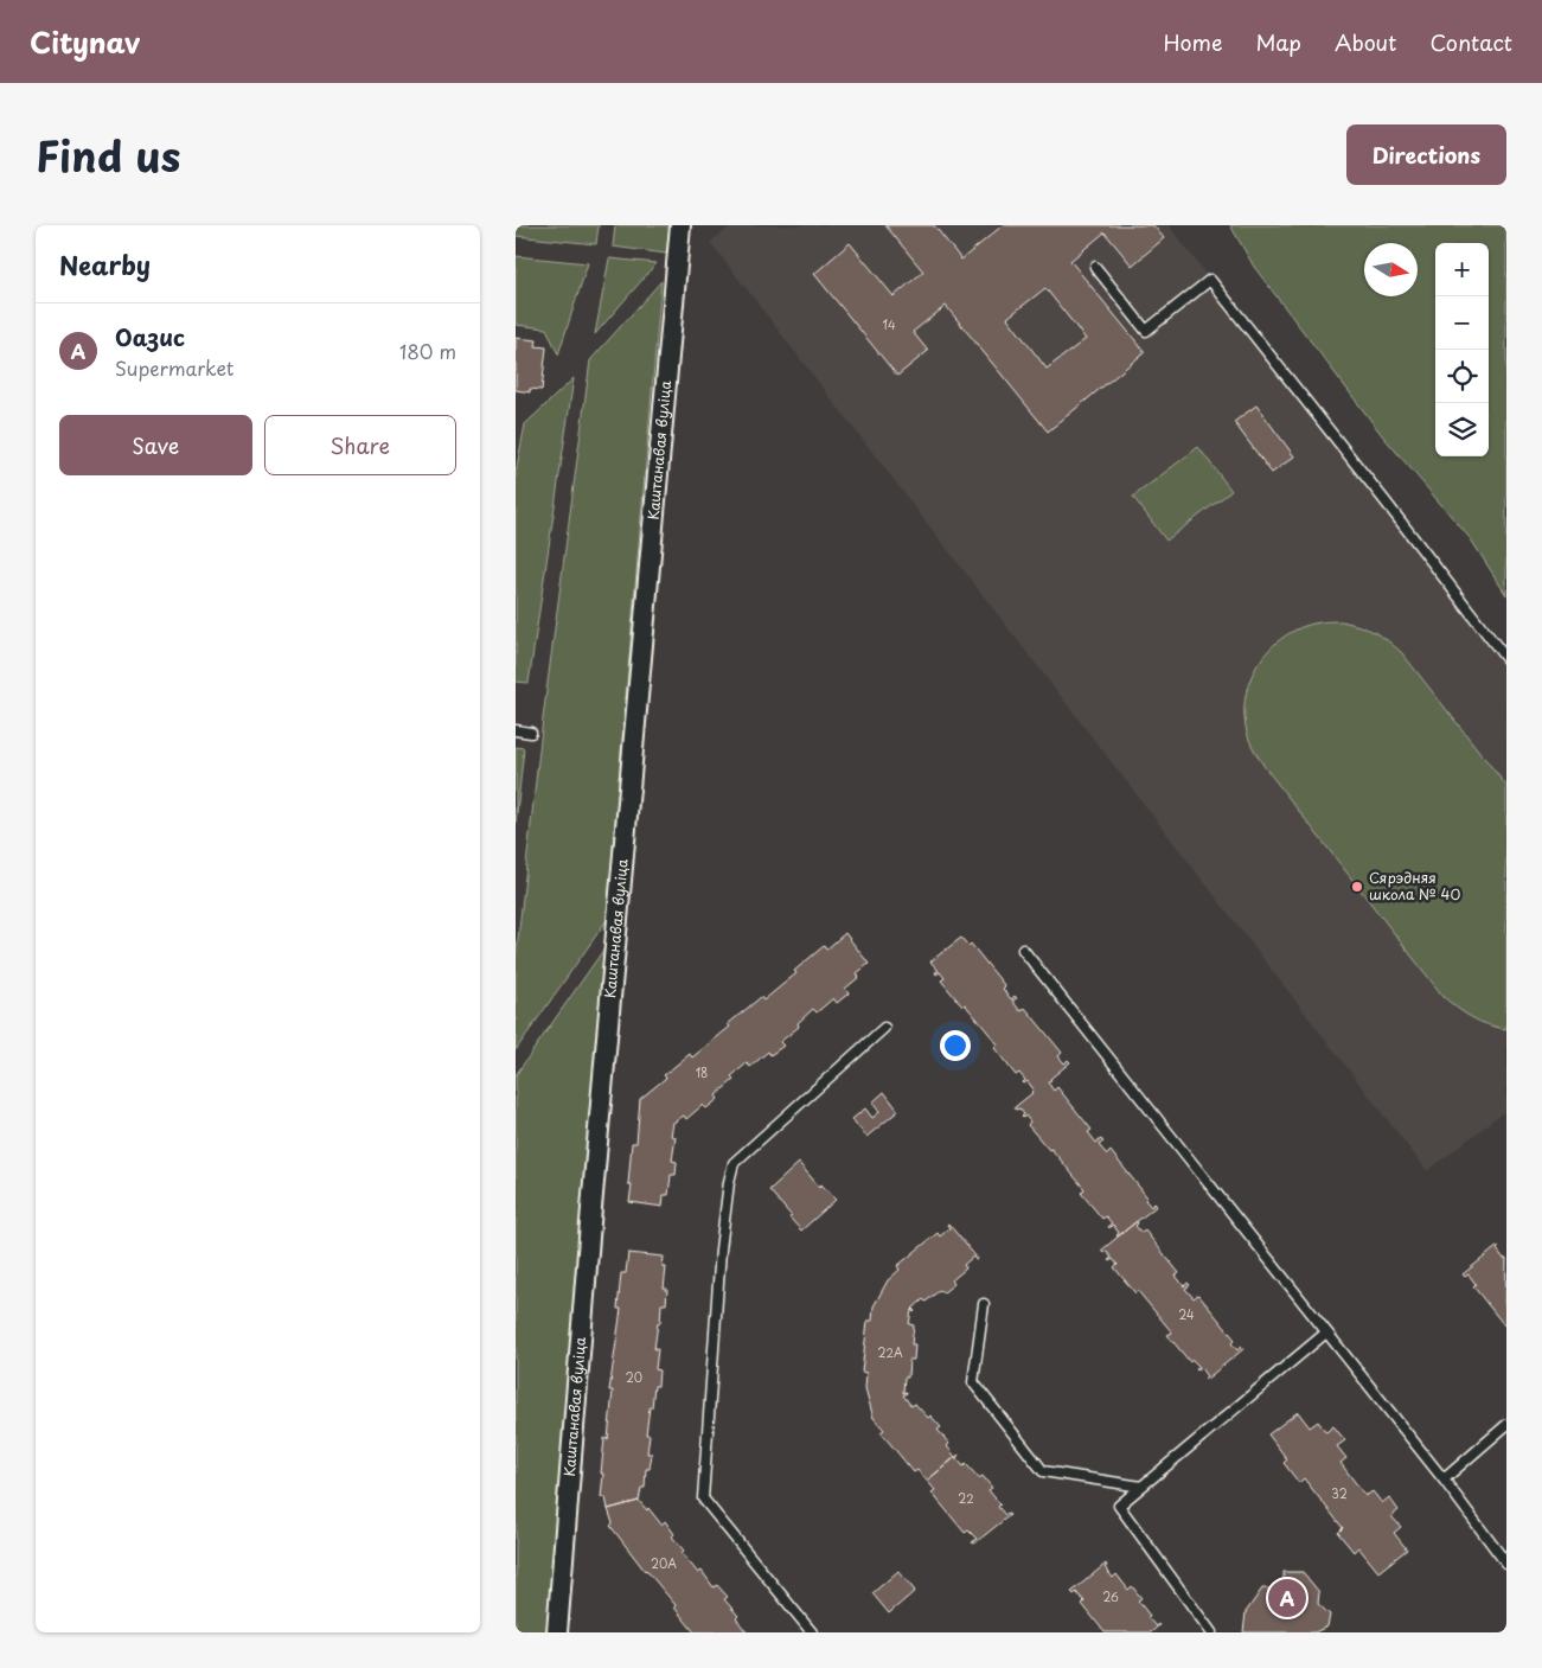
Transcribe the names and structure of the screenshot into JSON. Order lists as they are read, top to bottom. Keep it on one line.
{"streets":{"street":["Каштанавая вуліца"]},"places":["Сярэдняя школа № 40"],"house_numbers":["14","18","24","22А","20","32","22","20А","26"],"north":"right","page":{"header":"Citynav","nav":["Home","Map","About","Contact"],"title":"Find us","buttons":["Directions",["Save","Share"]],"heading":"Nearby","map_buttons":["+","−"],"list":[{"mark":"A","name":"Оазис","note":"Supermarket","value":"180 m"}],"pins":"A"}}
